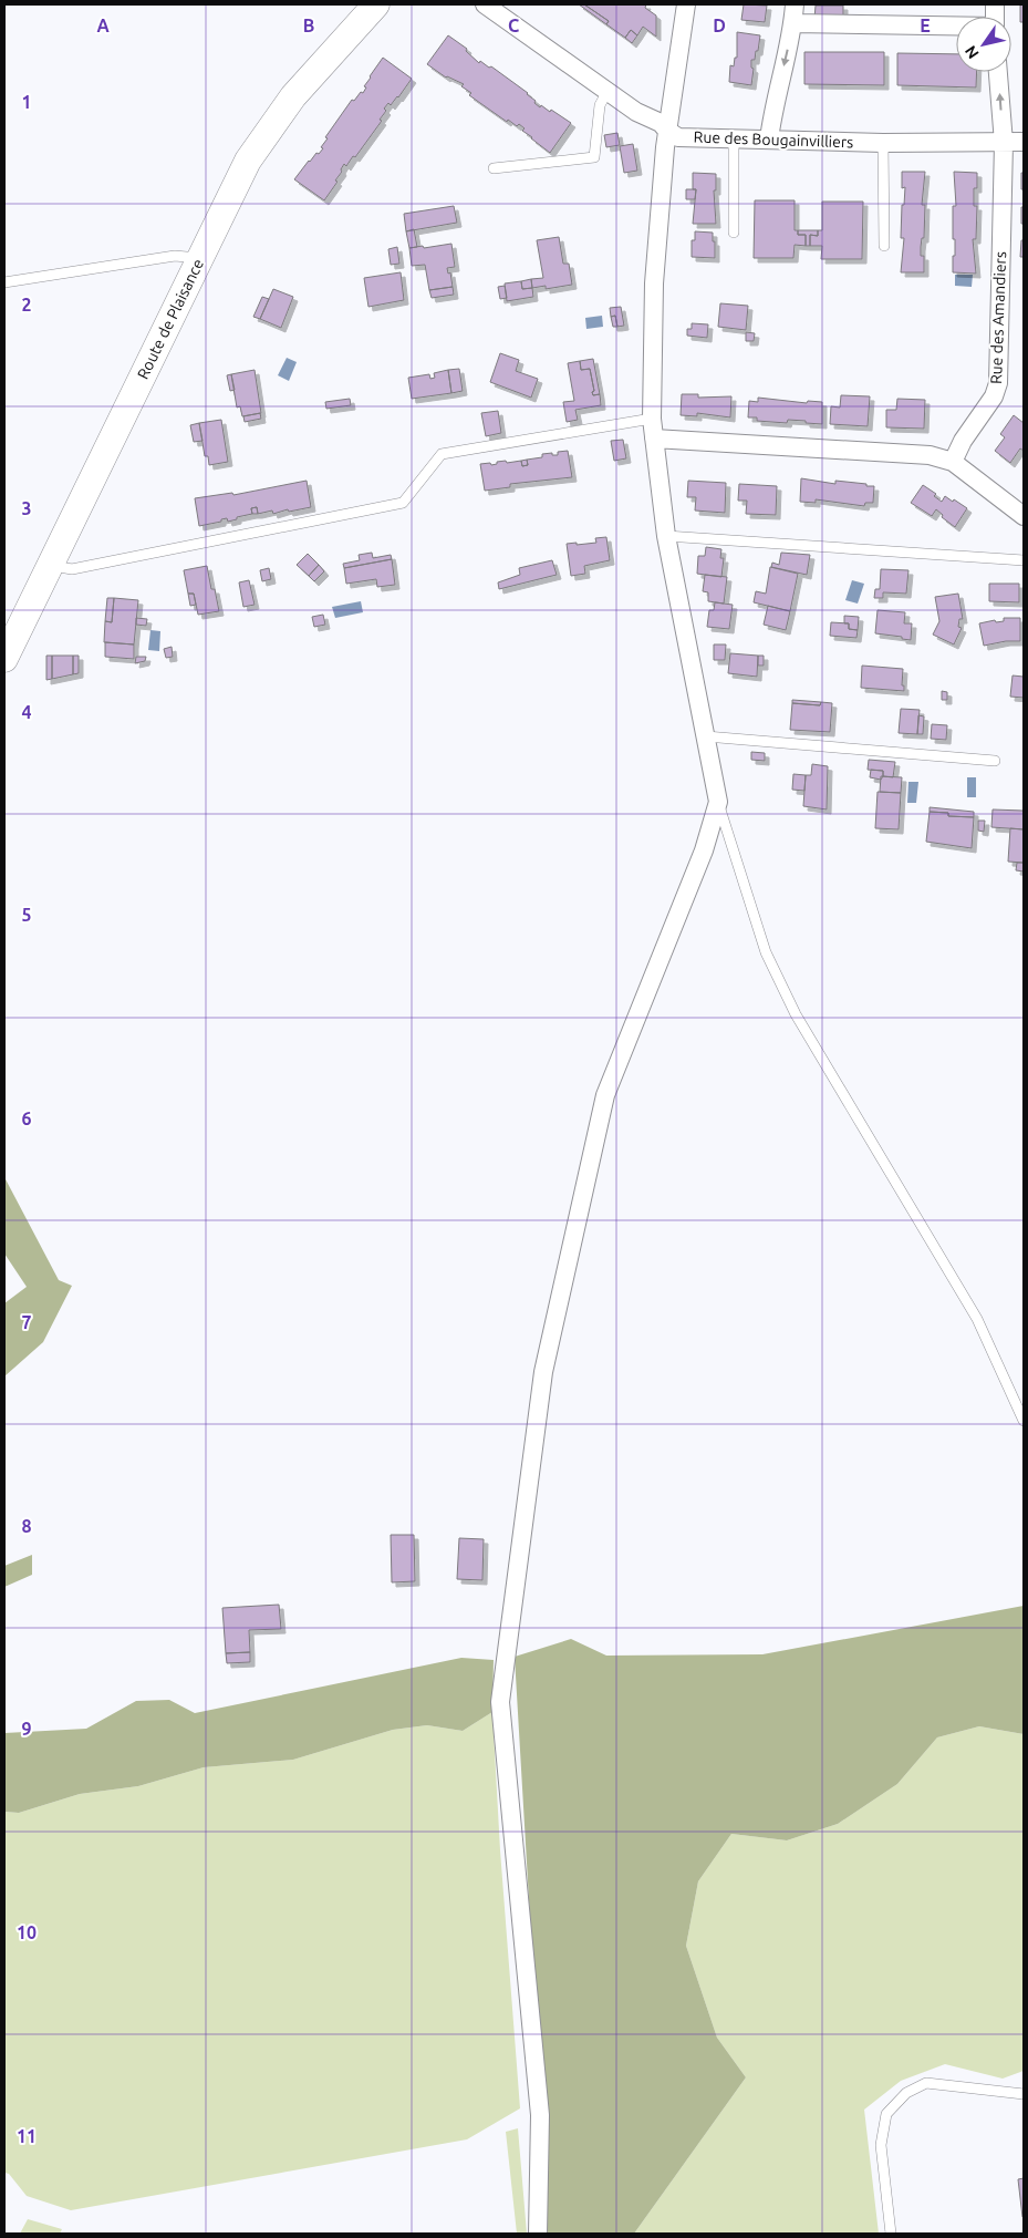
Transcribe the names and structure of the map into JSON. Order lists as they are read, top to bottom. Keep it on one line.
{"streets":{"main road":["Route de Plaisance"],"street":["Rue des Bougainvilliers","Rue des Amandiers"]},"crossings":[["Rue des Bougainvilliers","Rue des Amandiers"]],"north":"bottom left","grid":{"columns":["A","B","C","D","E"],"rows":["1","2","3","4","5","6","7","8","9","10","11"]}}
